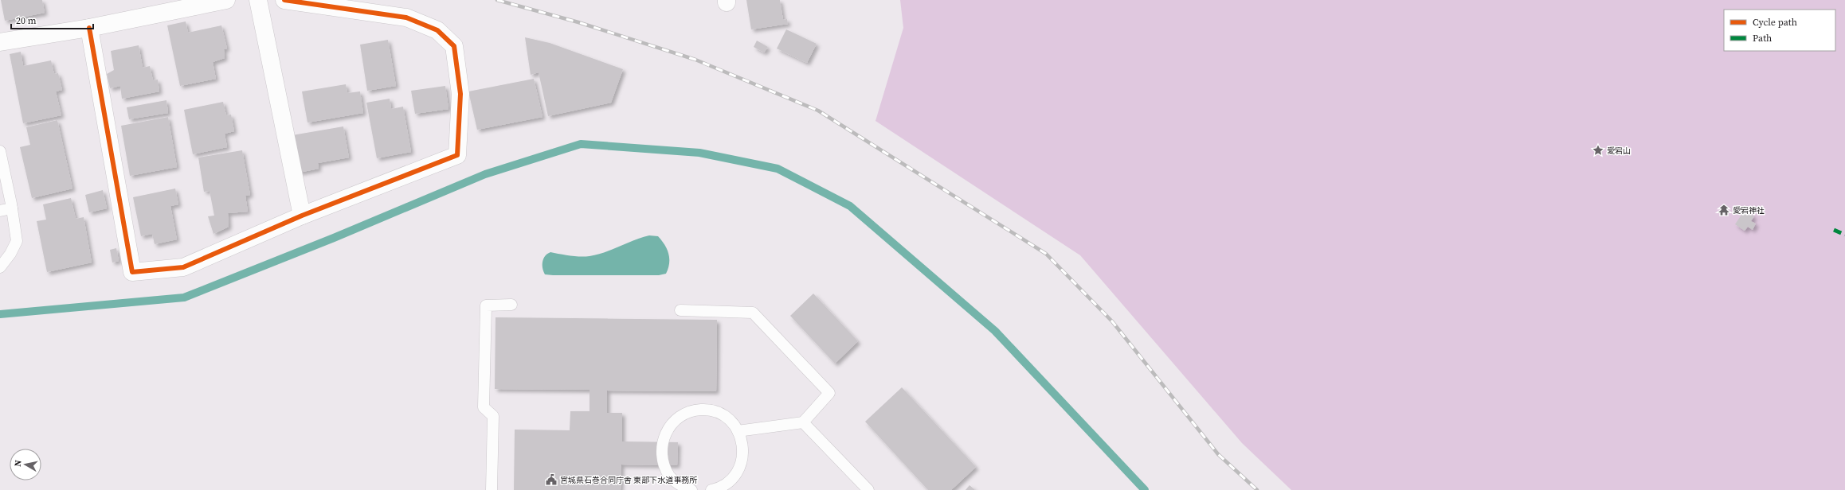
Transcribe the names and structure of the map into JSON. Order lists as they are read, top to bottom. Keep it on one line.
{"places":{"place":["愛宕山"],"temple":["愛宕神社"],"public building":["宮城県石巻合同庁舎 東部下水道事務所"]},"legend":["Cycle path","Path"],"scale_bar":"20 m","north":"left"}
